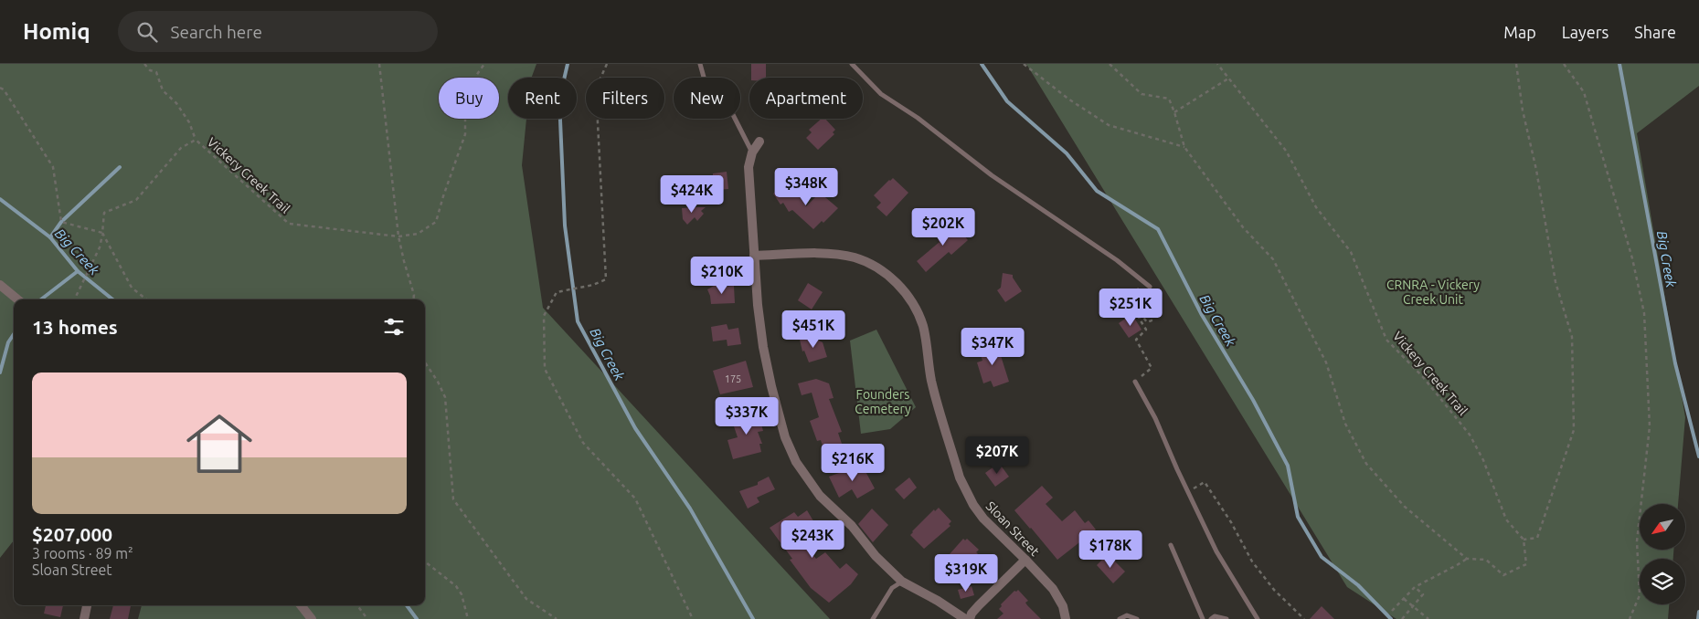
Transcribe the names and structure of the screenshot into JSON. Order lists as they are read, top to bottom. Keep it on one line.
{"streets":{"street":["Sloan Street"],"path":["Vickery Creek Trail"]},"water":["Big Creek"],"parks":["CRNRA - Vickery Creek Unit","Founders Cemetery"],"house_numbers":["175"],"north":"bottom left","page":{"header":"Homiq","search":"Search here","nav":["Map","Layers","Share"],"chip":["Buy","Rent","Filters","New","Apartment"],"price":["$348K","$424K","$202K","$210K","$251K","$451K","$347K","$337K","$207K","$216K","$243K","$178K","$319K"],"heading":"13 homes","list":[{"name":"$207,000","note":"3 rooms · 89 m² · Sloan Street"}]}}
